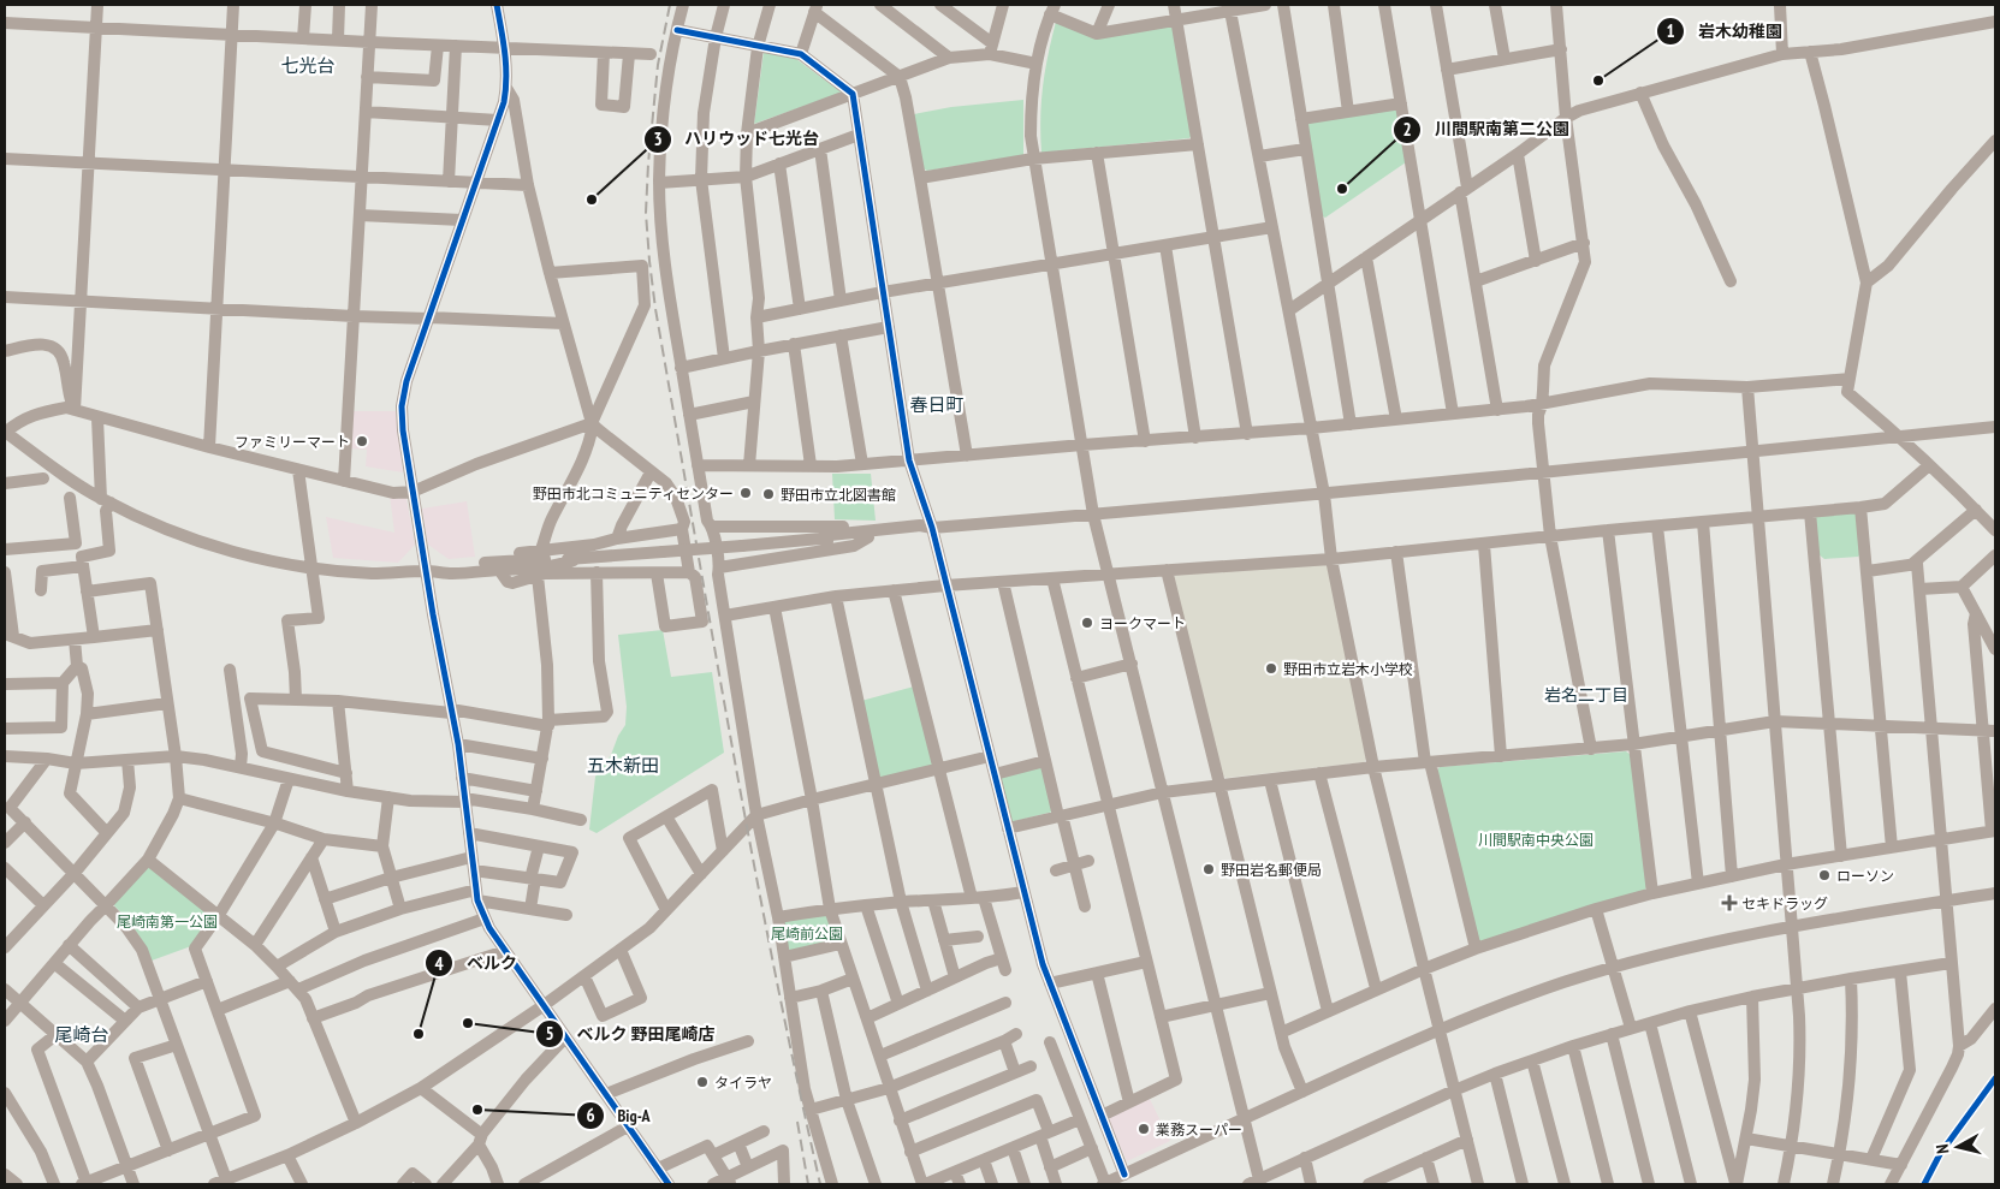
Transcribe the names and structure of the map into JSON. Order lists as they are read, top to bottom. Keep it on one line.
{"districts":["七光台","春日町","岩名二丁目","五木新田","尾崎台"],"parks":["川間駅南中央公園","尾崎南第一公園","尾崎前公園"],"places":{"other":["岩木幼稚園","川間駅南第二公園","ハリウッド七光台","ファミリーマート","野田市北コミュニティセンター","野田市立北図書館","ヨークマート","野田市立岩木小学校","野田岩名郵便局","ローソン","ベルク 野田尾崎店","ベルク","タイラヤ","Big-A","業務スーパー"],"health":["セキドラッグ"]},"north":"left"}
